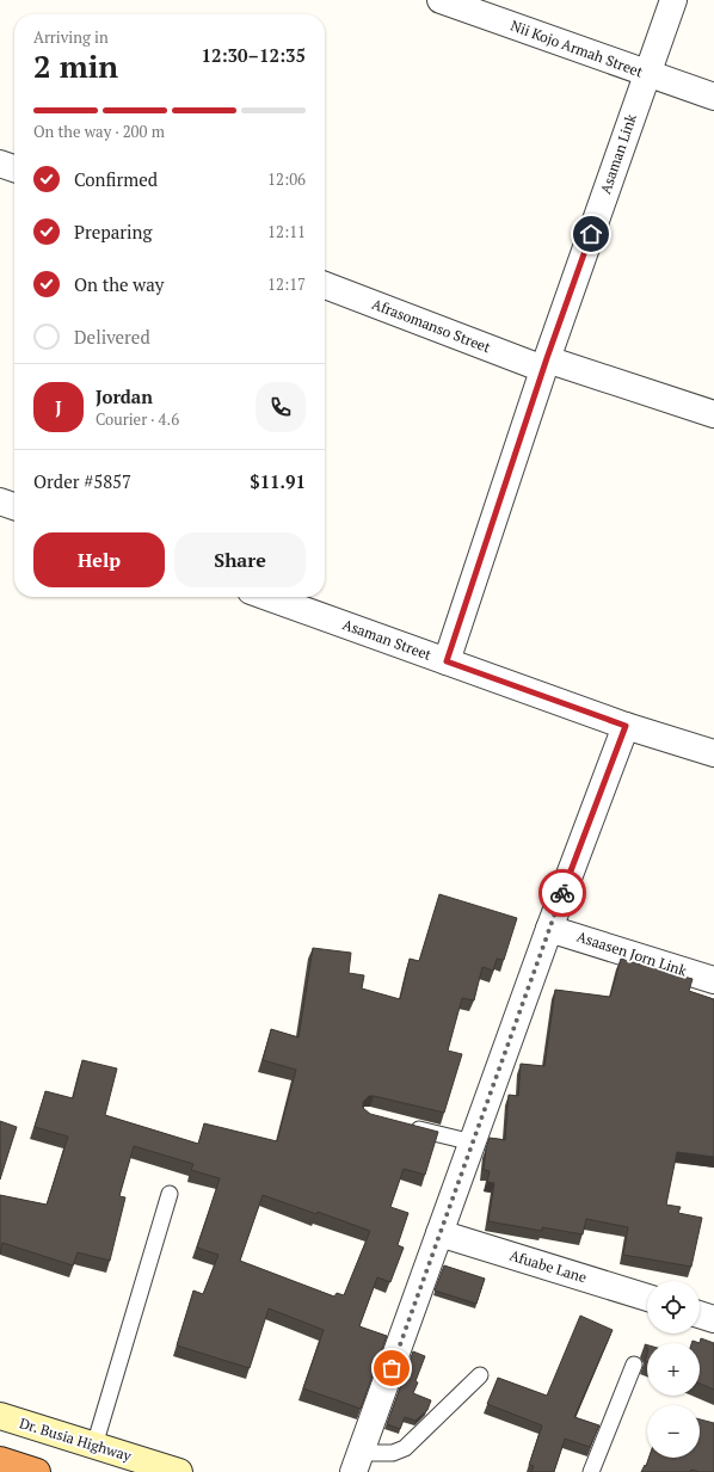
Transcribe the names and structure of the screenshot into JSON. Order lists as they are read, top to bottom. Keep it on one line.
{"streets":{"street":["Nii Kojo Armah Street","Asaman Link","Afrasomanso Street","Asaman Street","Asaasen Jorn Link","Afuabe Lane","Dr. Busia Highway"]},"crossings":[["Nii Kojo Armah Street","Asaman Link"],["Asaman Link","Afrasomanso Street"],["Asaman Link","Asaman Street"]],"page":{"heading":["2 min","Arriving in","12:30–12:35"],"panel":["Jordan","Courier · 4.6","Order #5857","$11.91"],"bar":"On the way · 200 m","list":[["Confirmed","12:06"],["Preparing","12:11"],["On the way","12:17"],"Delivered"],"round":"J","buttons":["Help","Share"],"map_buttons":["+","−"]}}
